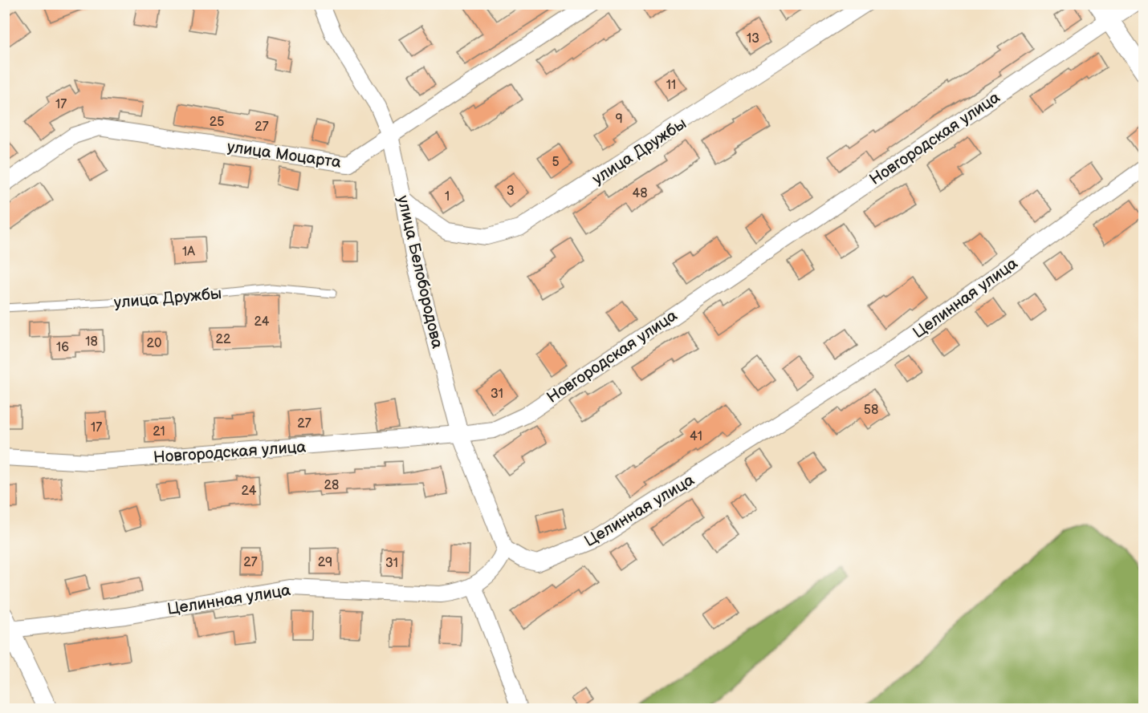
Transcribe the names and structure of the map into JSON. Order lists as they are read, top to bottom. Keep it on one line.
{"streets":{"street":["Новгородская улица","улица Дружбы","улица Моцарта","улица Белобородова","Целинная улица"]},"crossings":[["Новгородская улица","улица Белобородова"],["улица Дружбы","улица Белобородова"],["улица Моцарта","улица Белобородова"],["улица Белобородова","Целинная улица"]],"house_numbers":["13","11","17","9","25","27","5","3","48","1","1А","24","22","18","20","16","31","58","27","17","21","41","28","24","27","29","31"]}
